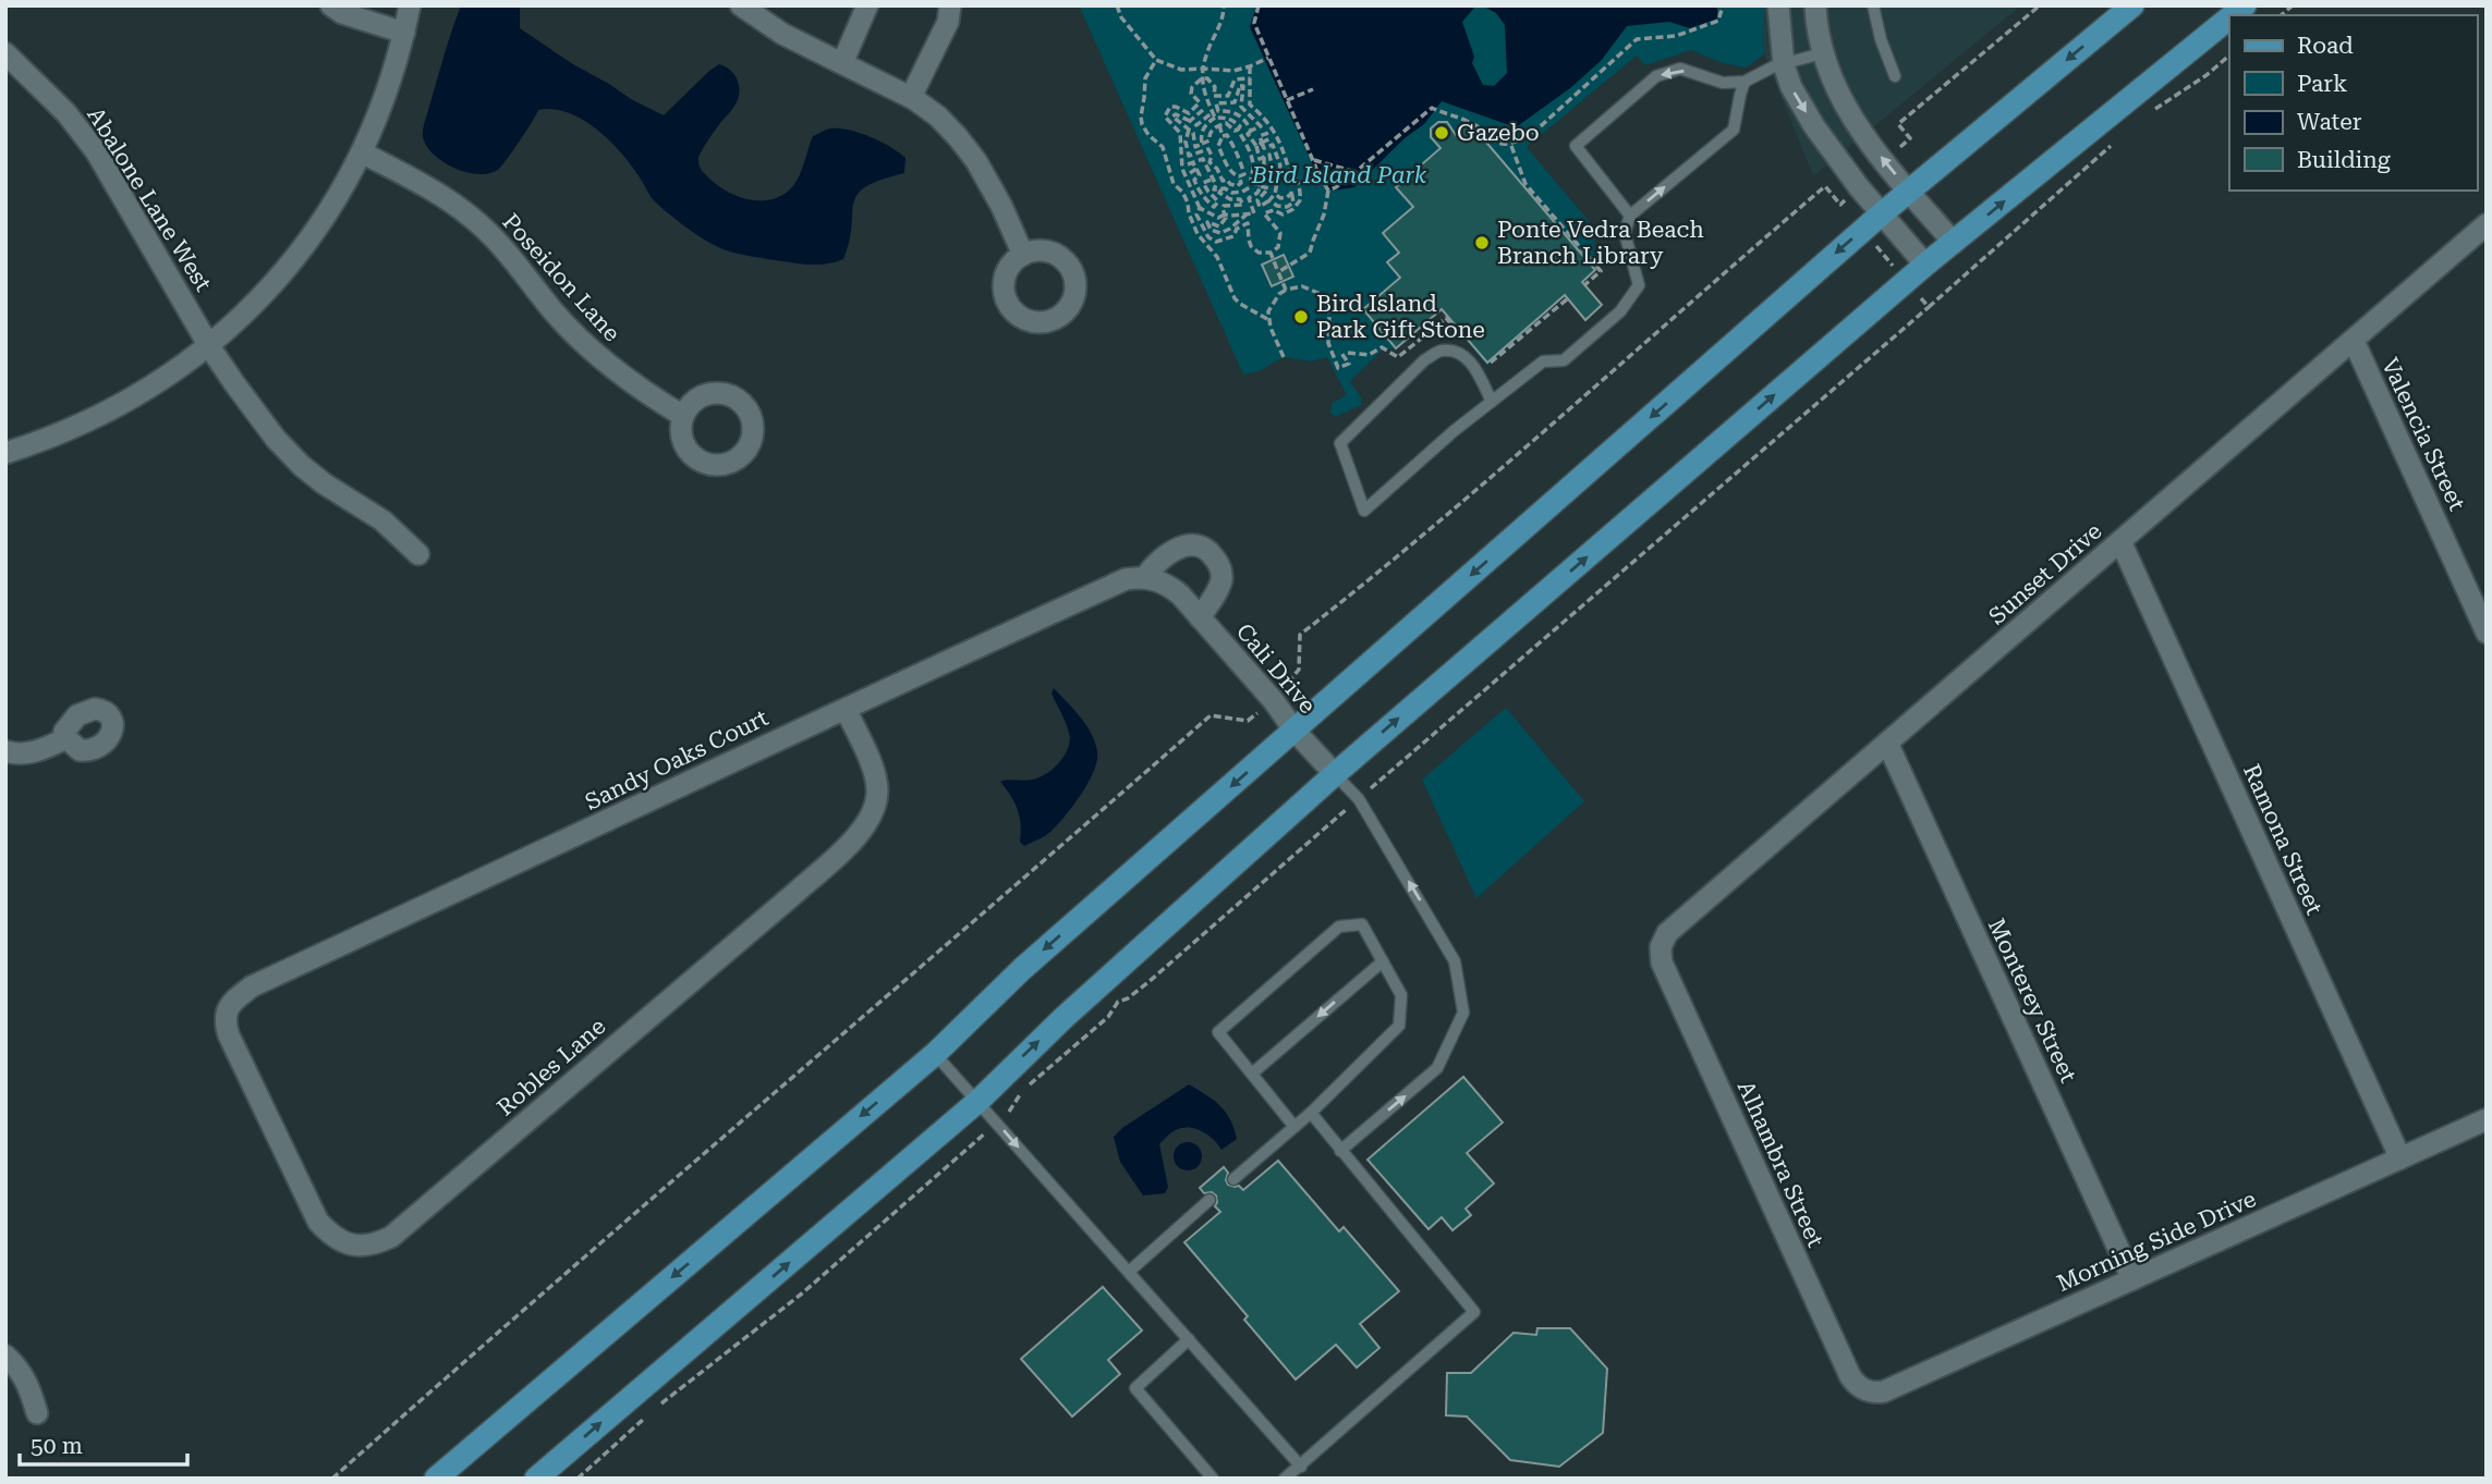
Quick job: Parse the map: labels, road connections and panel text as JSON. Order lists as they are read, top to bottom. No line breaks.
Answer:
{"streets":{"street":["Abalone Lane West","Poseidon Lane","Valencia Street","Sunset Drive","Cali Drive","Sandy Oaks Court","Ramona Street","Monterey Street","Robles Lane","Alhambra Street","Morning Side Drive"]},"crossings":[["Valencia Street","Sunset Drive"],["Sunset Drive","Ramona Street"],["Sunset Drive","Monterey Street"],["Sunset Drive","Alhambra Street"],["Cali Drive","Sandy Oaks Court"],["Sandy Oaks Court","Robles Lane"],["Ramona Street","Morning Side Drive"],["Monterey Street","Morning Side Drive"],["Alhambra Street","Morning Side Drive"]],"parks":["Bird Island Park"],"places":["Gazebo","Ponte Vedra Beach Branch Library","Bird Island Park Gift Stone"],"legend":["Road","Park","Water","Building"],"scale_bar":"50 m"}
